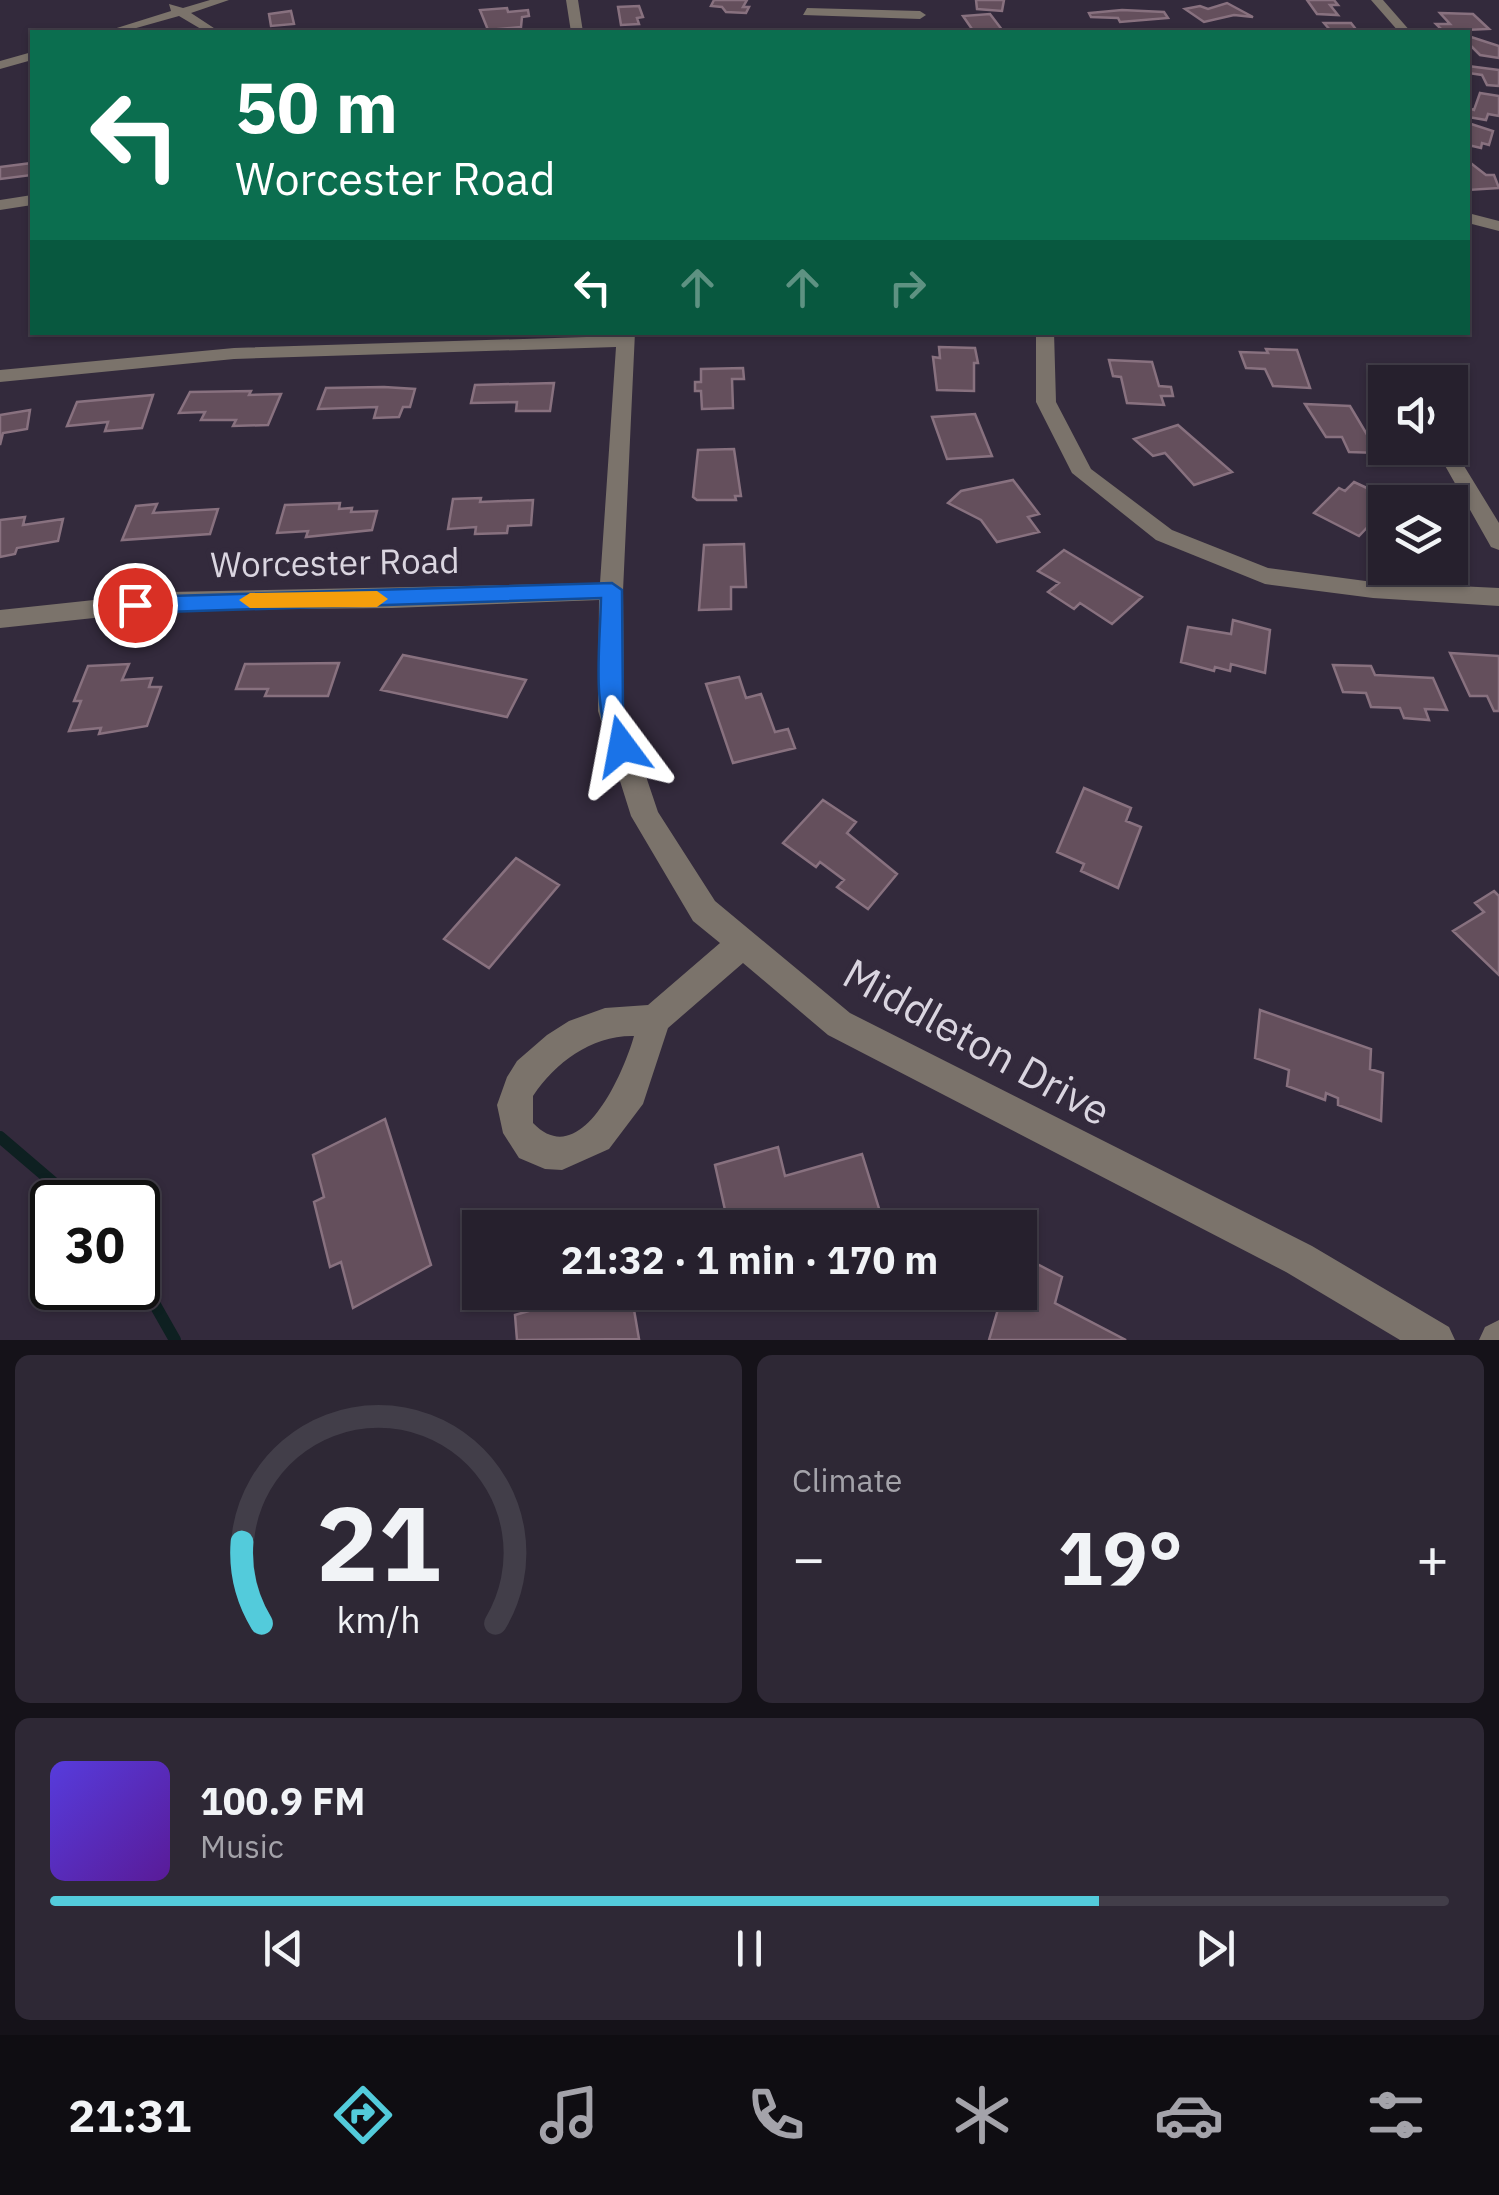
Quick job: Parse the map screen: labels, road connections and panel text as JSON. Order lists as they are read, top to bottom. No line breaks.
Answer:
{"streets":{"street":["Worcester Road","Middleton Drive"]},"crossings":[["Worcester Road","Middleton Drive"]],"page":{"turn":["50 m","Worcester Road"],"limit":"30","trip":"21:32 · 1 min · 170 m","tile":"Climate","heat":["−","19°","+"],"song":["100.9 FM","Music"],"tabs":"21:31","gauge":["21","km/h"]}}
